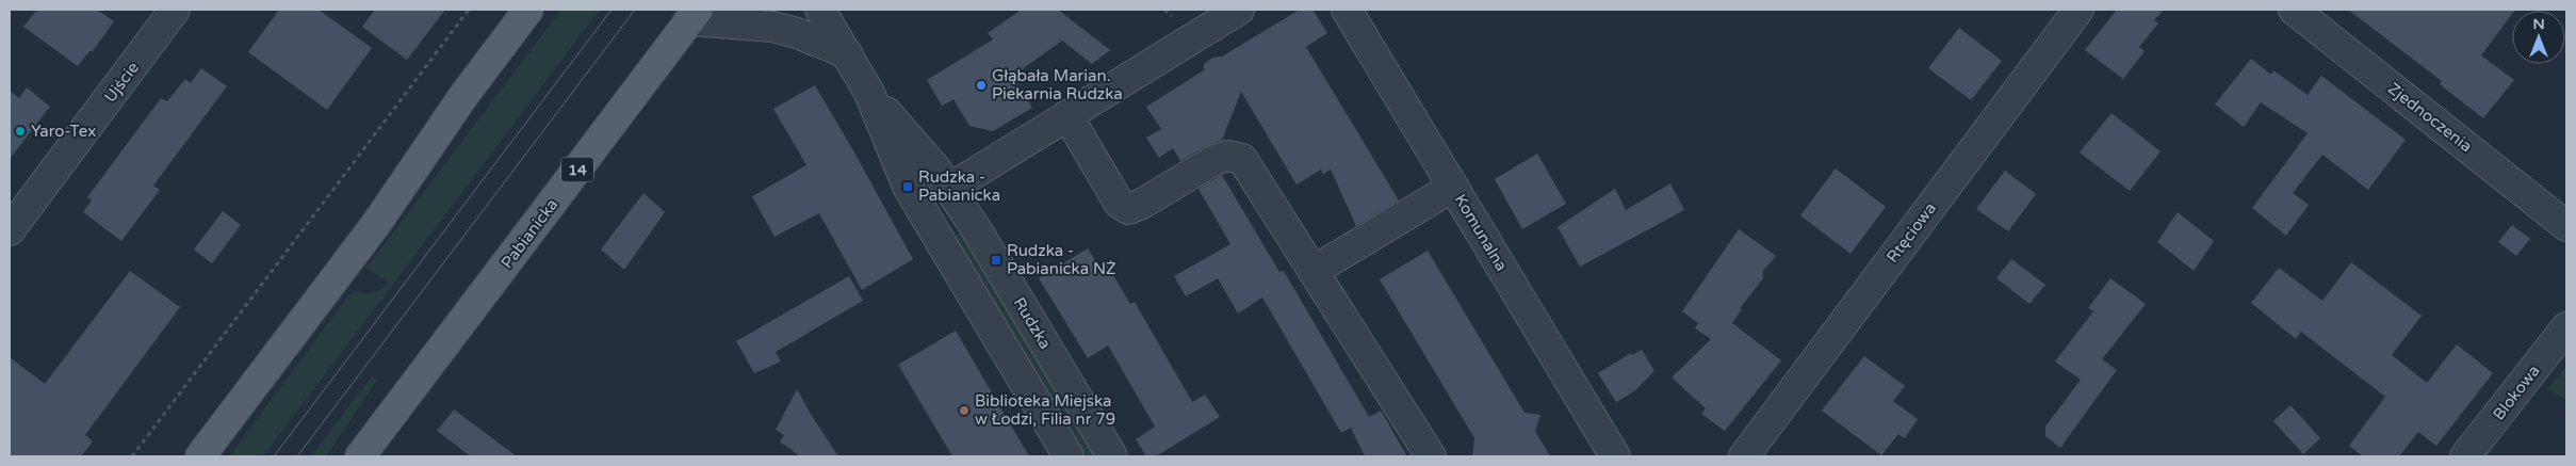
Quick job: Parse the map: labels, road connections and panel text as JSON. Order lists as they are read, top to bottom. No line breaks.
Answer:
{"streets":{"main road":["14","Pabianicka"],"street":["Ujście","Zjednoczenia","Komunalna","Rtęciowa","Rudzka","Blokowa"]},"places":{"other":["Głąbała Marian. Piekarnia Rudzka","Yaro-Tex","Biblioteka Miejska w Łodzi, Filia nr 79"],"transit":["Rudzka - Pabianicka","Rudzka - Pabianicka NŻ"]},"north":"top"}
